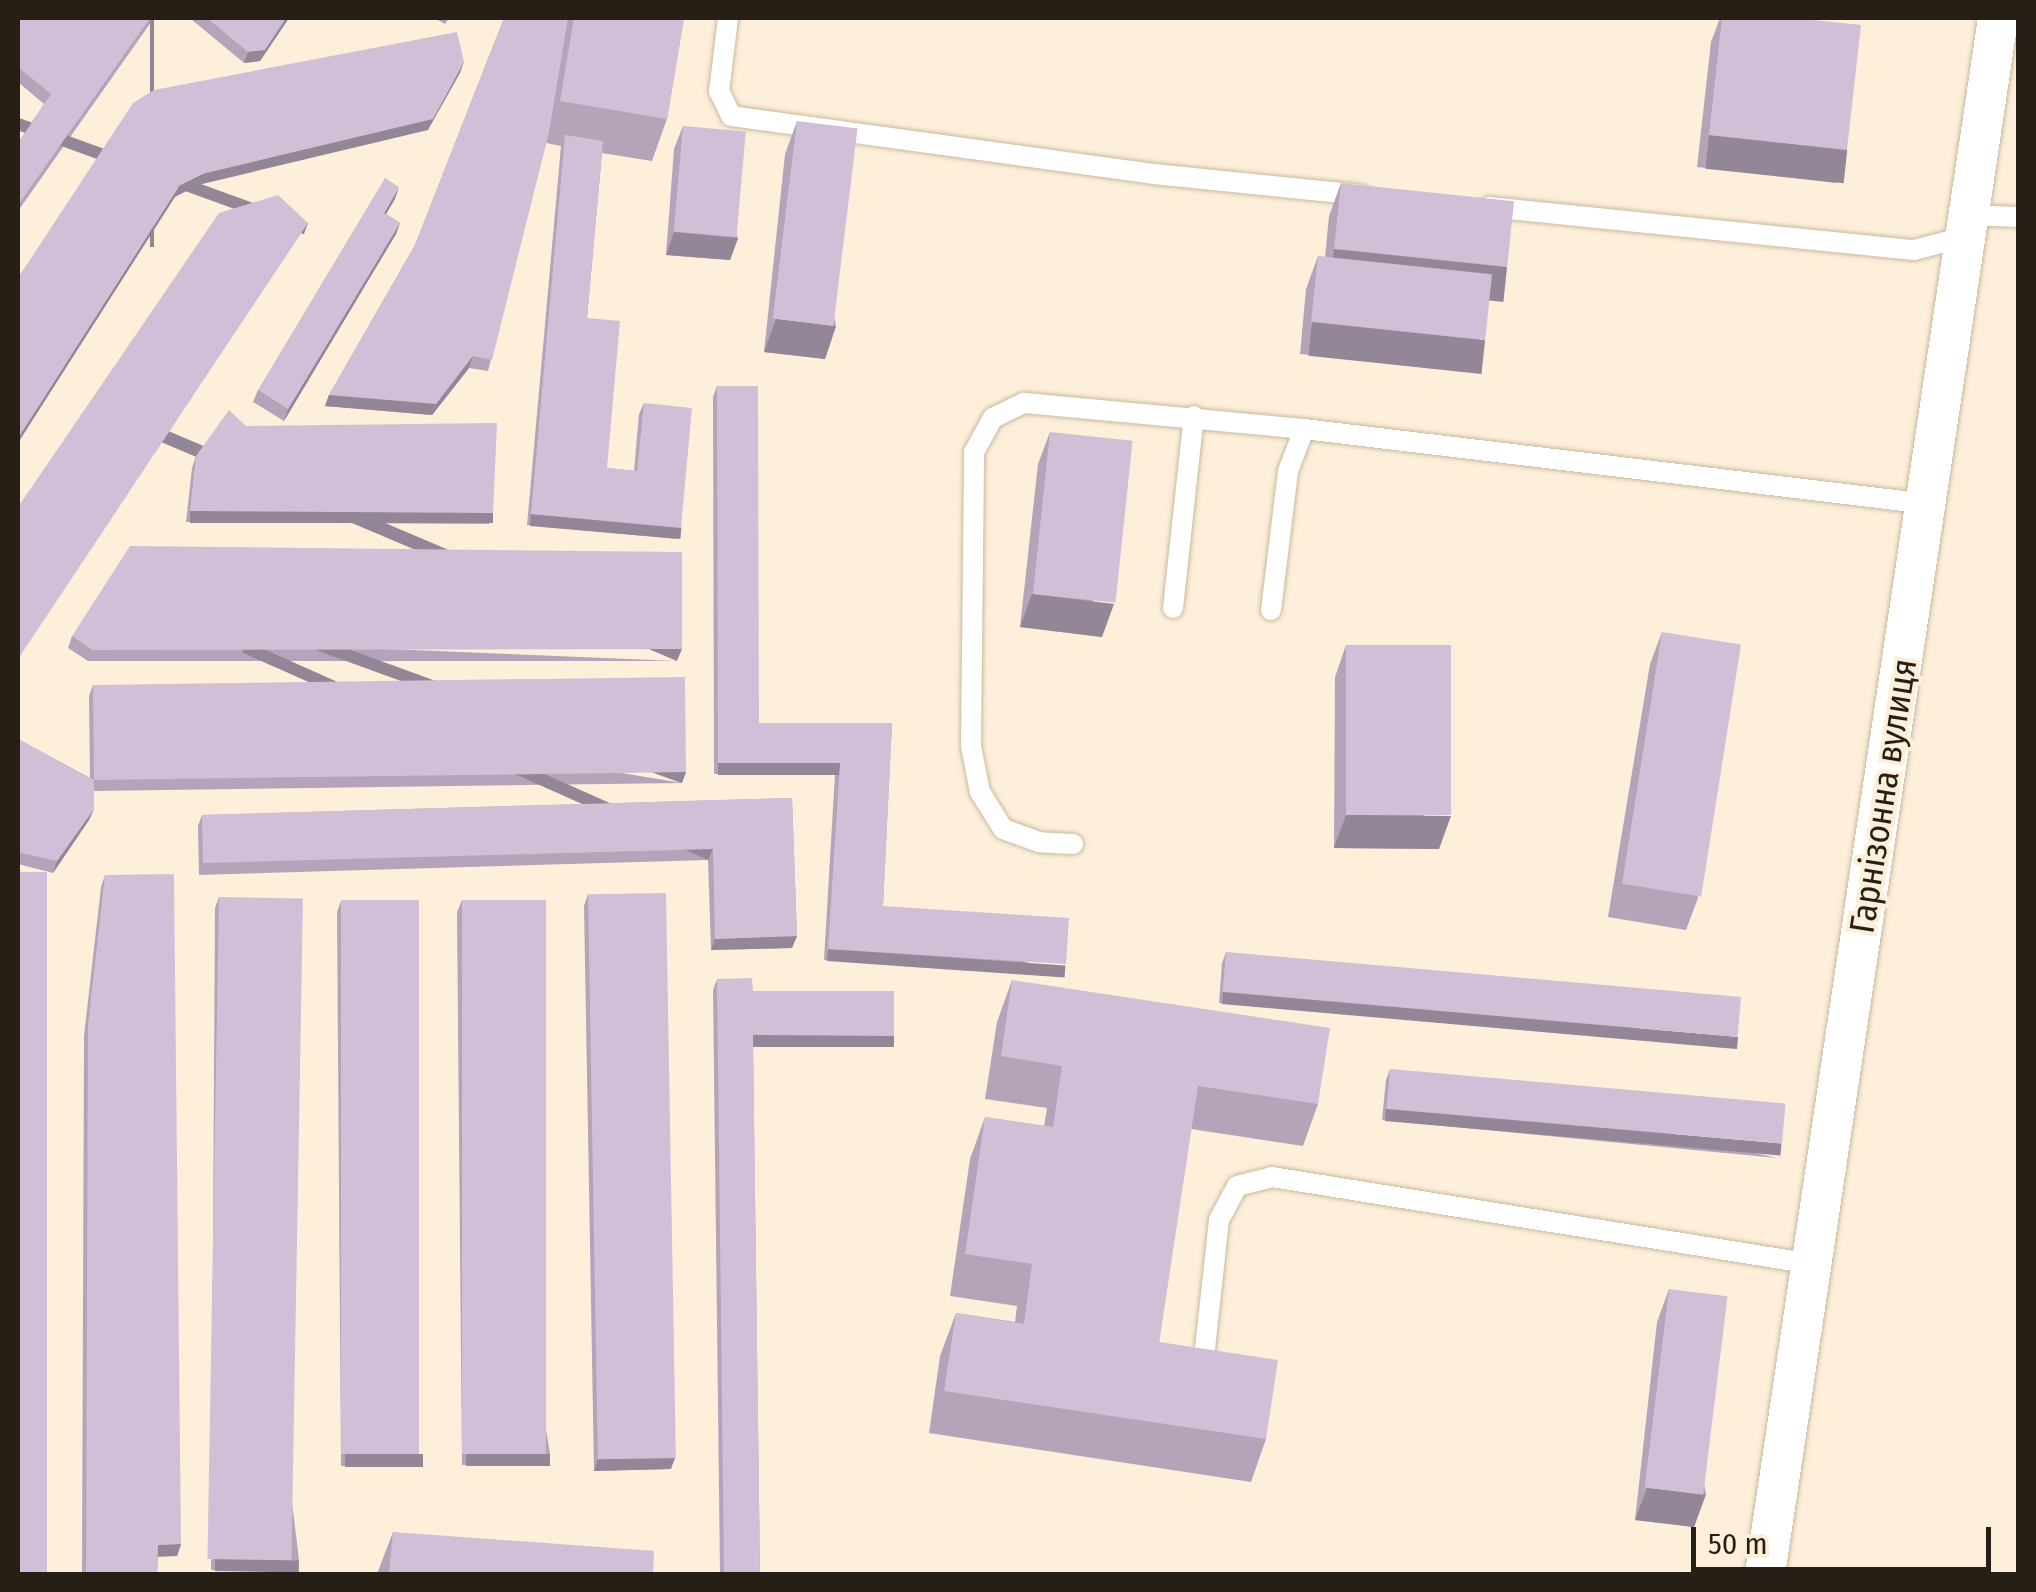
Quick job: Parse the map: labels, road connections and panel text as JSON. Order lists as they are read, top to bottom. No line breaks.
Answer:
{"streets":{"street":["Гарнізонна вулиця"]},"scale_bar":"50 m"}
